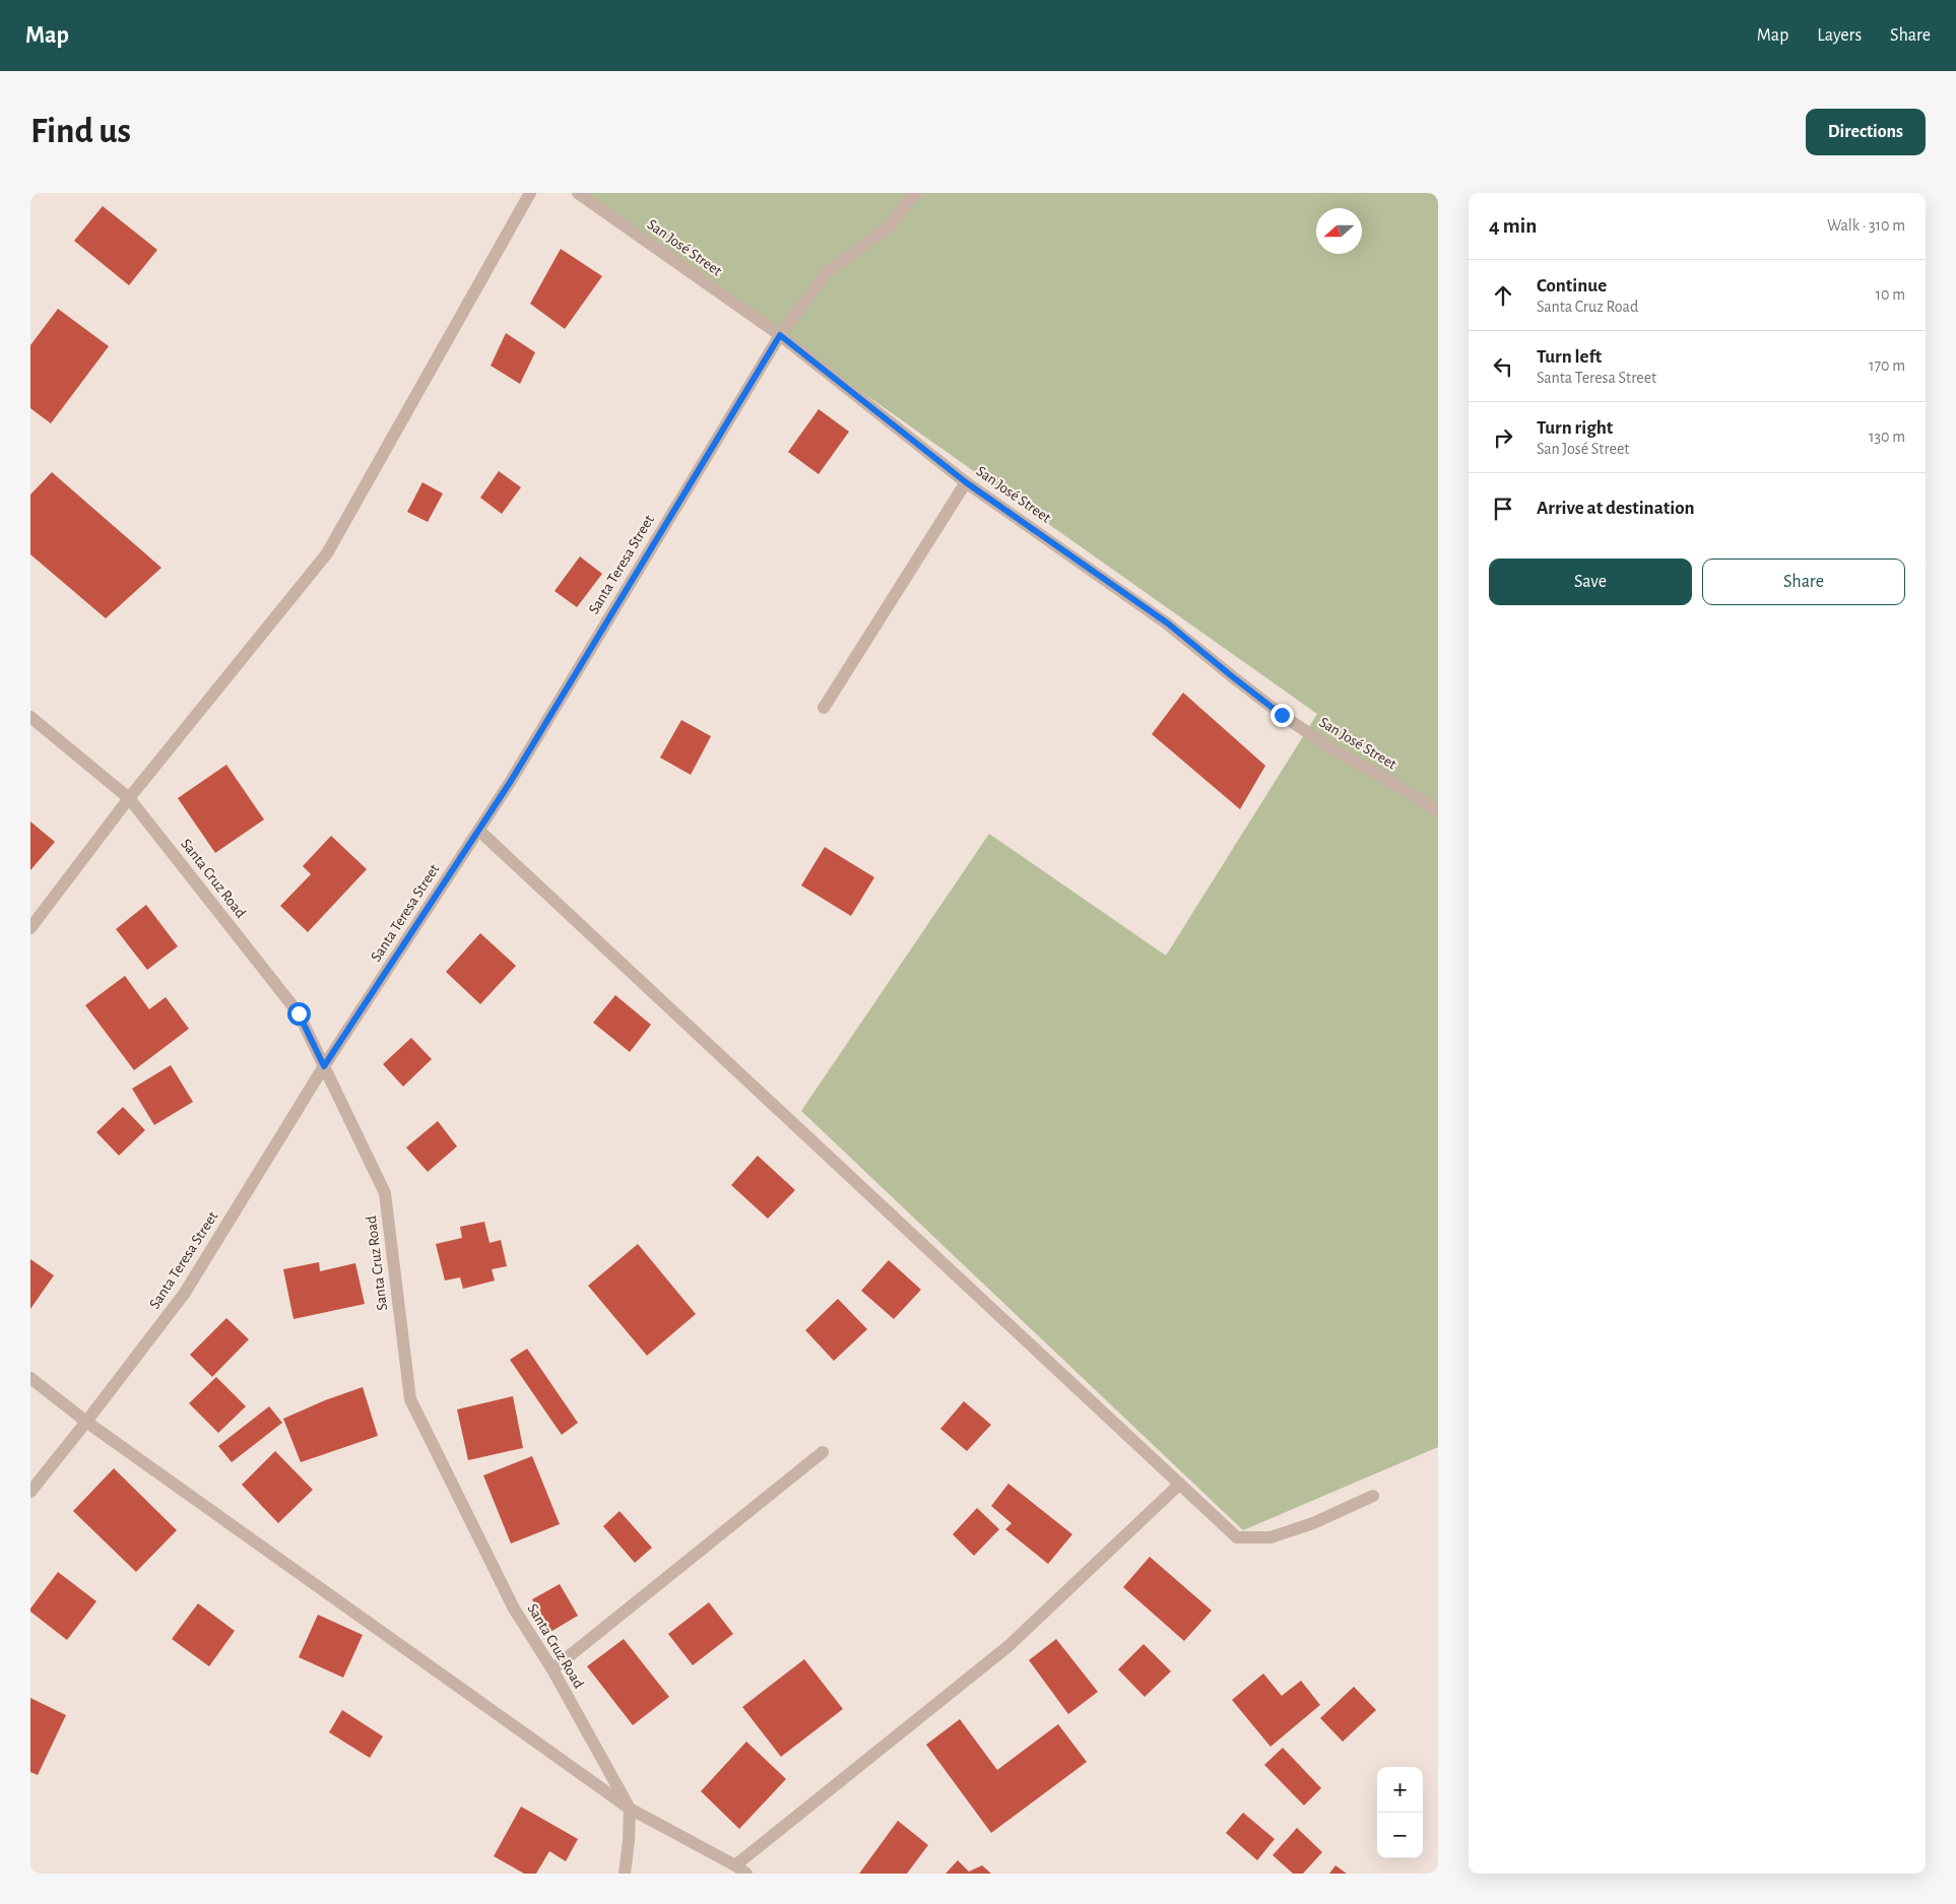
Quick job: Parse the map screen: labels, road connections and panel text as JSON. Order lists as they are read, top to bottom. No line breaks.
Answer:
{"streets":{"street":["San José Street","Santa Teresa Street","Santa Cruz Road"]},"crossings":[["San José Street","Santa Teresa Street"],["Santa Teresa Street","Santa Cruz Road"]],"north":"left","page":{"header":"Map","nav":["Map","Layers","Share"],"buttons":["Directions",["Save","Share"]],"title":"Find us","heading":["4 min","Walk · 310 m"],"list":[["Continue","Santa Cruz Road","10 m"],["Turn left","Santa Teresa Street","170 m"],["Turn right","San José Street","130 m"],"Arrive at destination"],"map_buttons":["+","−"]}}
